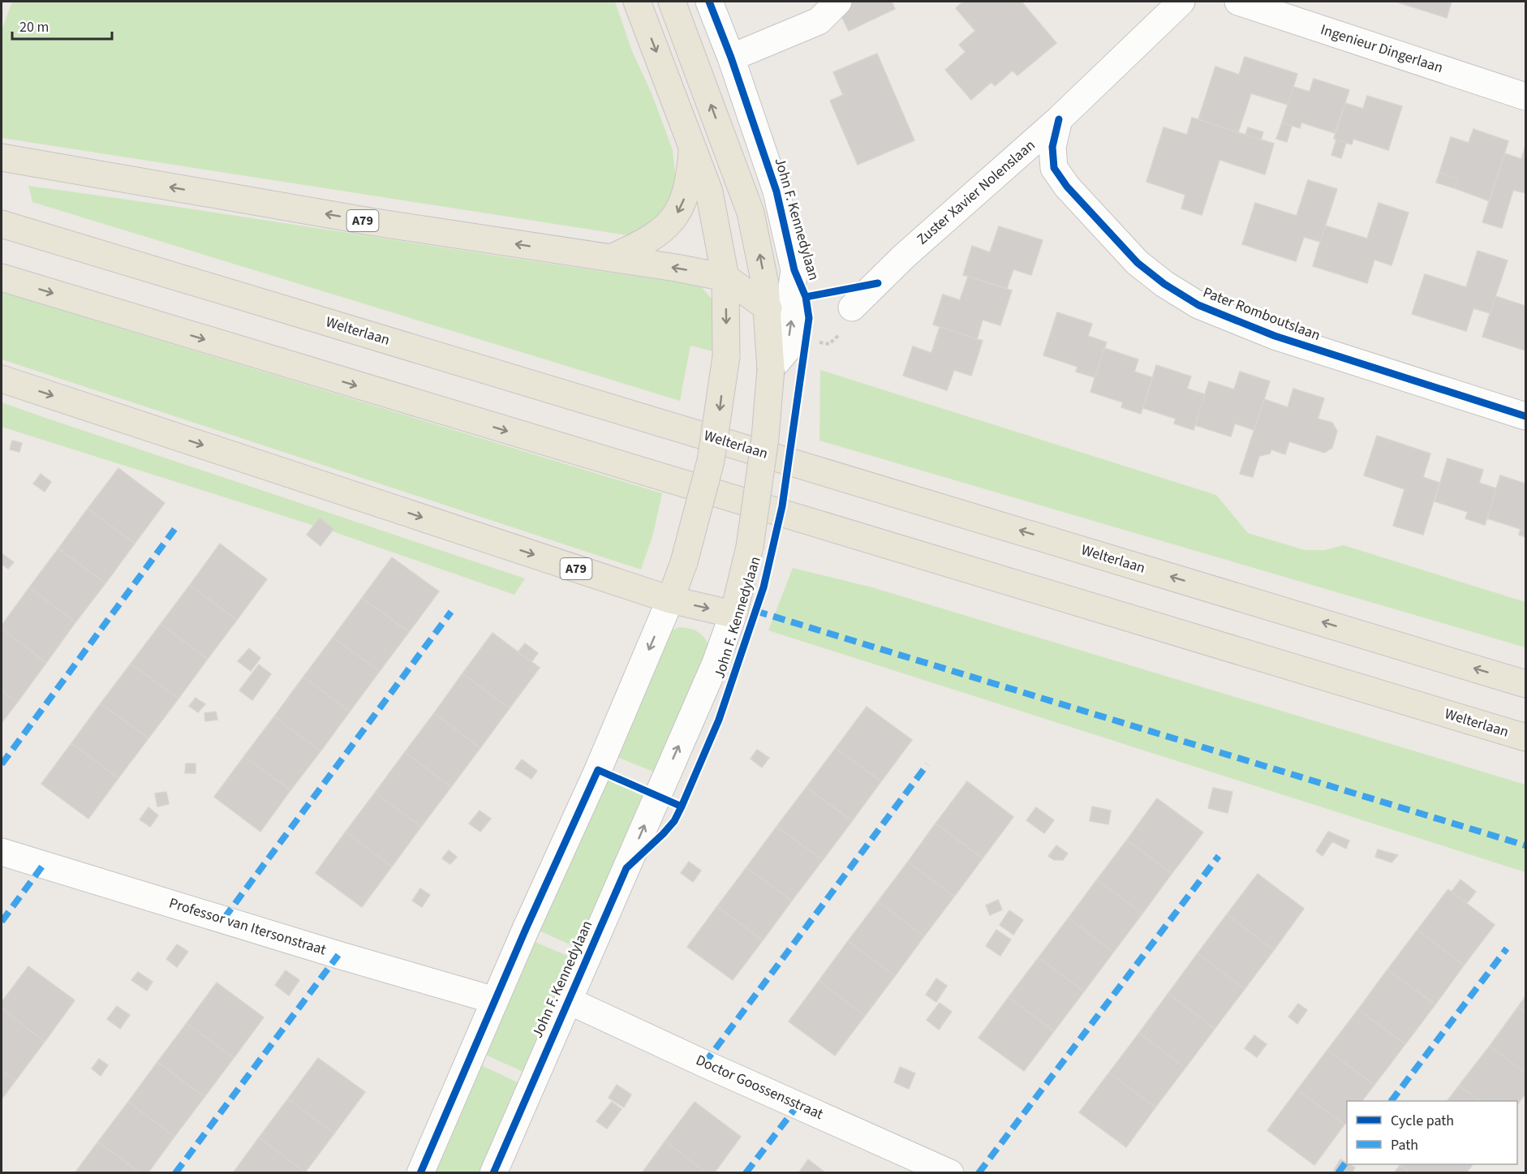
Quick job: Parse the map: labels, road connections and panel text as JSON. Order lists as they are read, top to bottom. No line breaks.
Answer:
{"streets":{"main road":["John F. Kennedylaan","A79","Welterlaan"],"street":["Ingenieur Dingerlaan","Zuster Xavier Nolenslaan","Pater Romboutslaan","Professor van Itersonstraat","Doctor Goossensstraat"]},"crossings":[["Zuster Xavier Nolenslaan","Pater Romboutslaan"],["John F. Kennedylaan","A79"],["John F. Kennedylaan","Doctor Goossensstraat"]],"legend":["Cycle path","Path"],"scale_bar":"20 m"}
